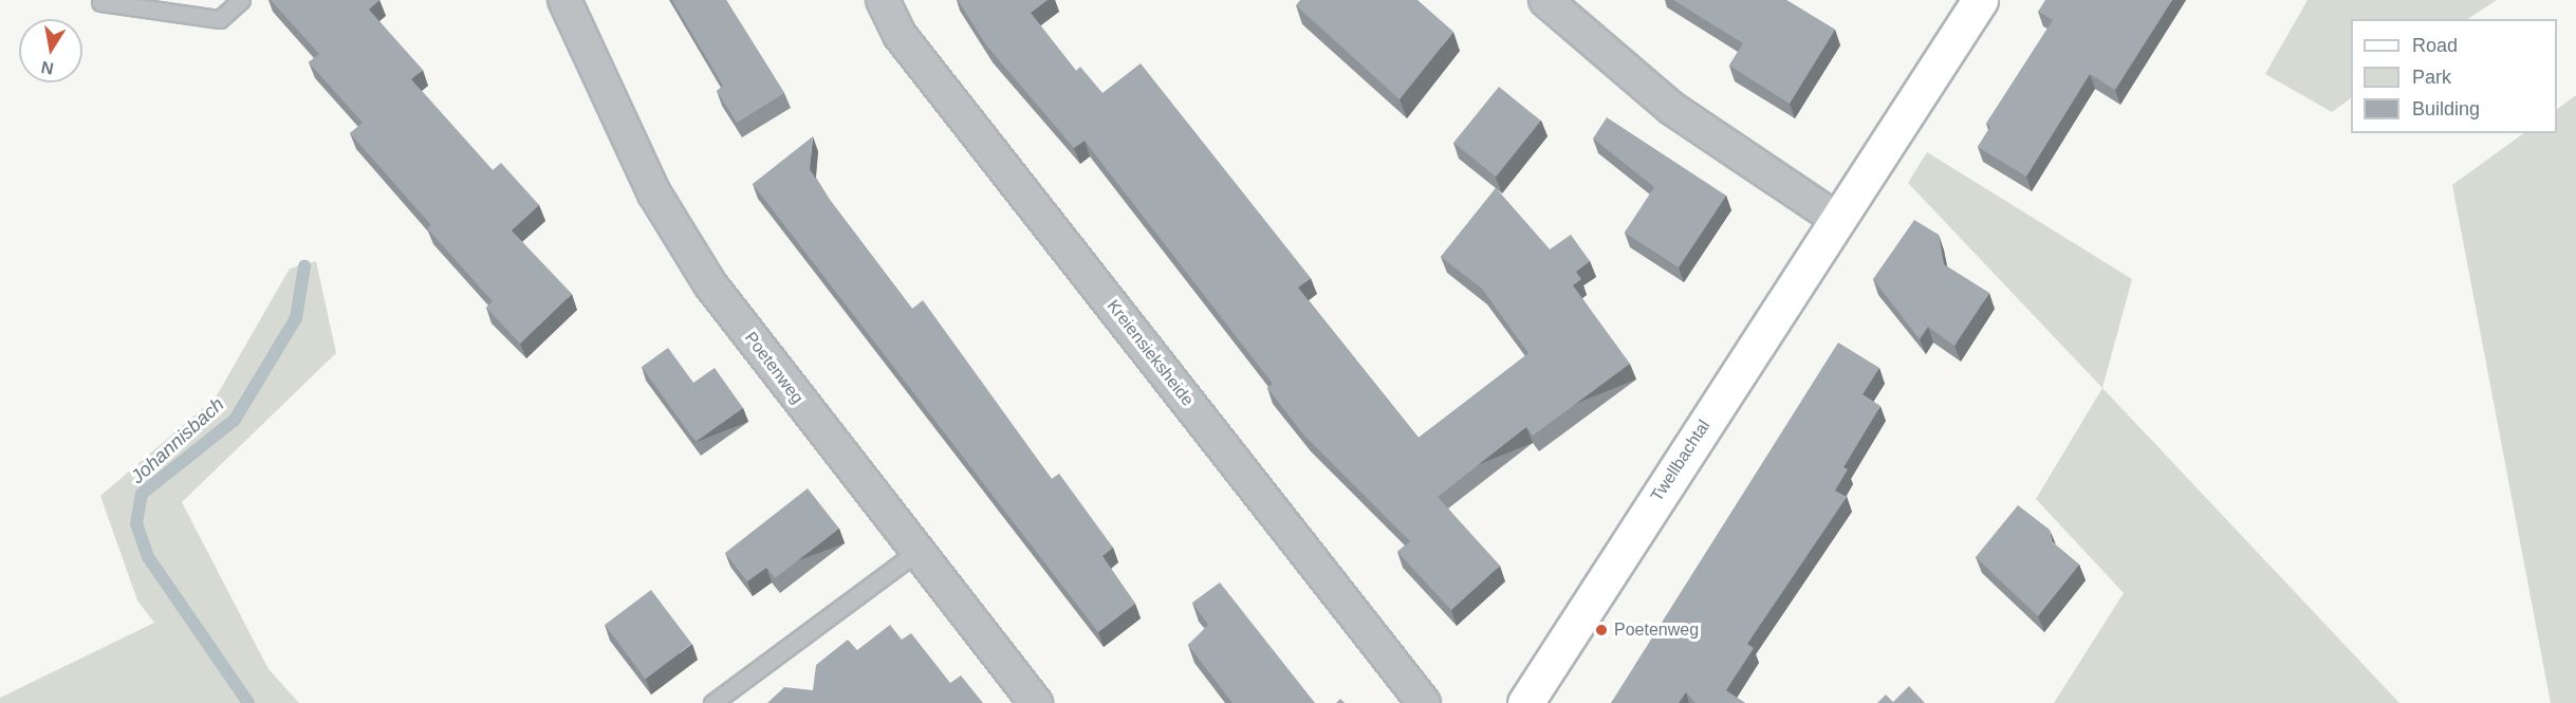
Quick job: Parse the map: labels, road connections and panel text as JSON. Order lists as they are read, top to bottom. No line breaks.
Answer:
{"streets":{"street":["Kreiensieksheide","Poetenweg","Twellbachtal"]},"water":["Johannisbach"],"places":["Poetenweg"],"legend":["Road","Park","Building"],"north":"bottom"}
